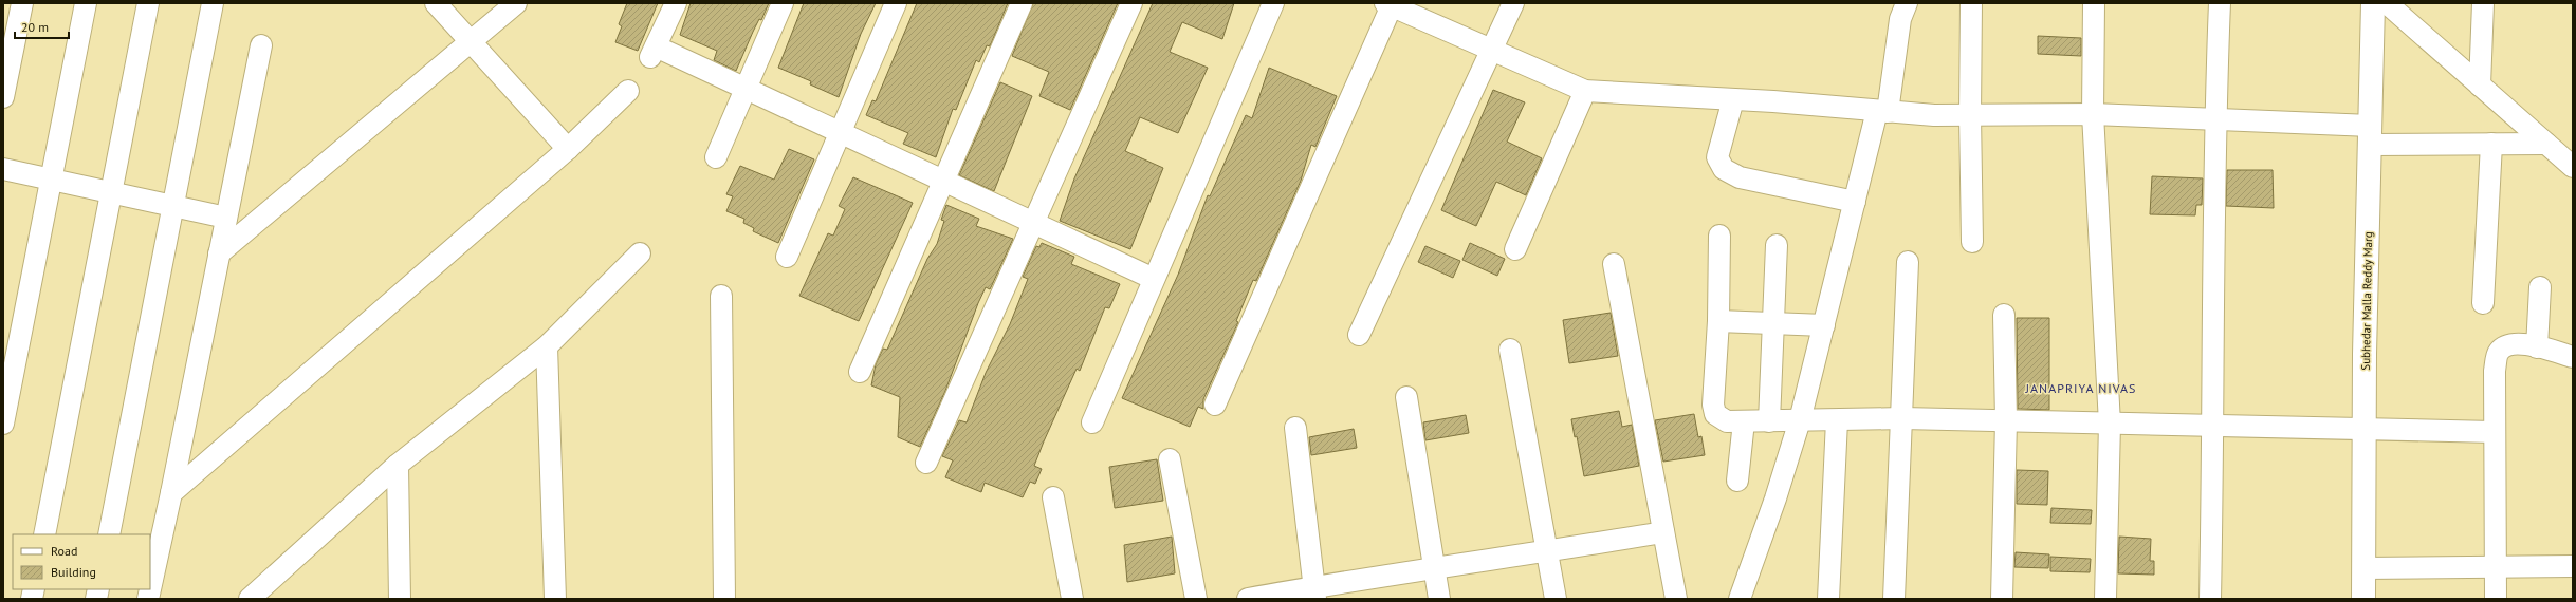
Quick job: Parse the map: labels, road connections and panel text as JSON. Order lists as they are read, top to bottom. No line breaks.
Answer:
{"streets":{"main road":["Subhedar Malla Reddy Marg"]},"districts":["JANAPRIYA NIVAS"],"legend":["Road","Building"],"scale_bar":"20 m"}
